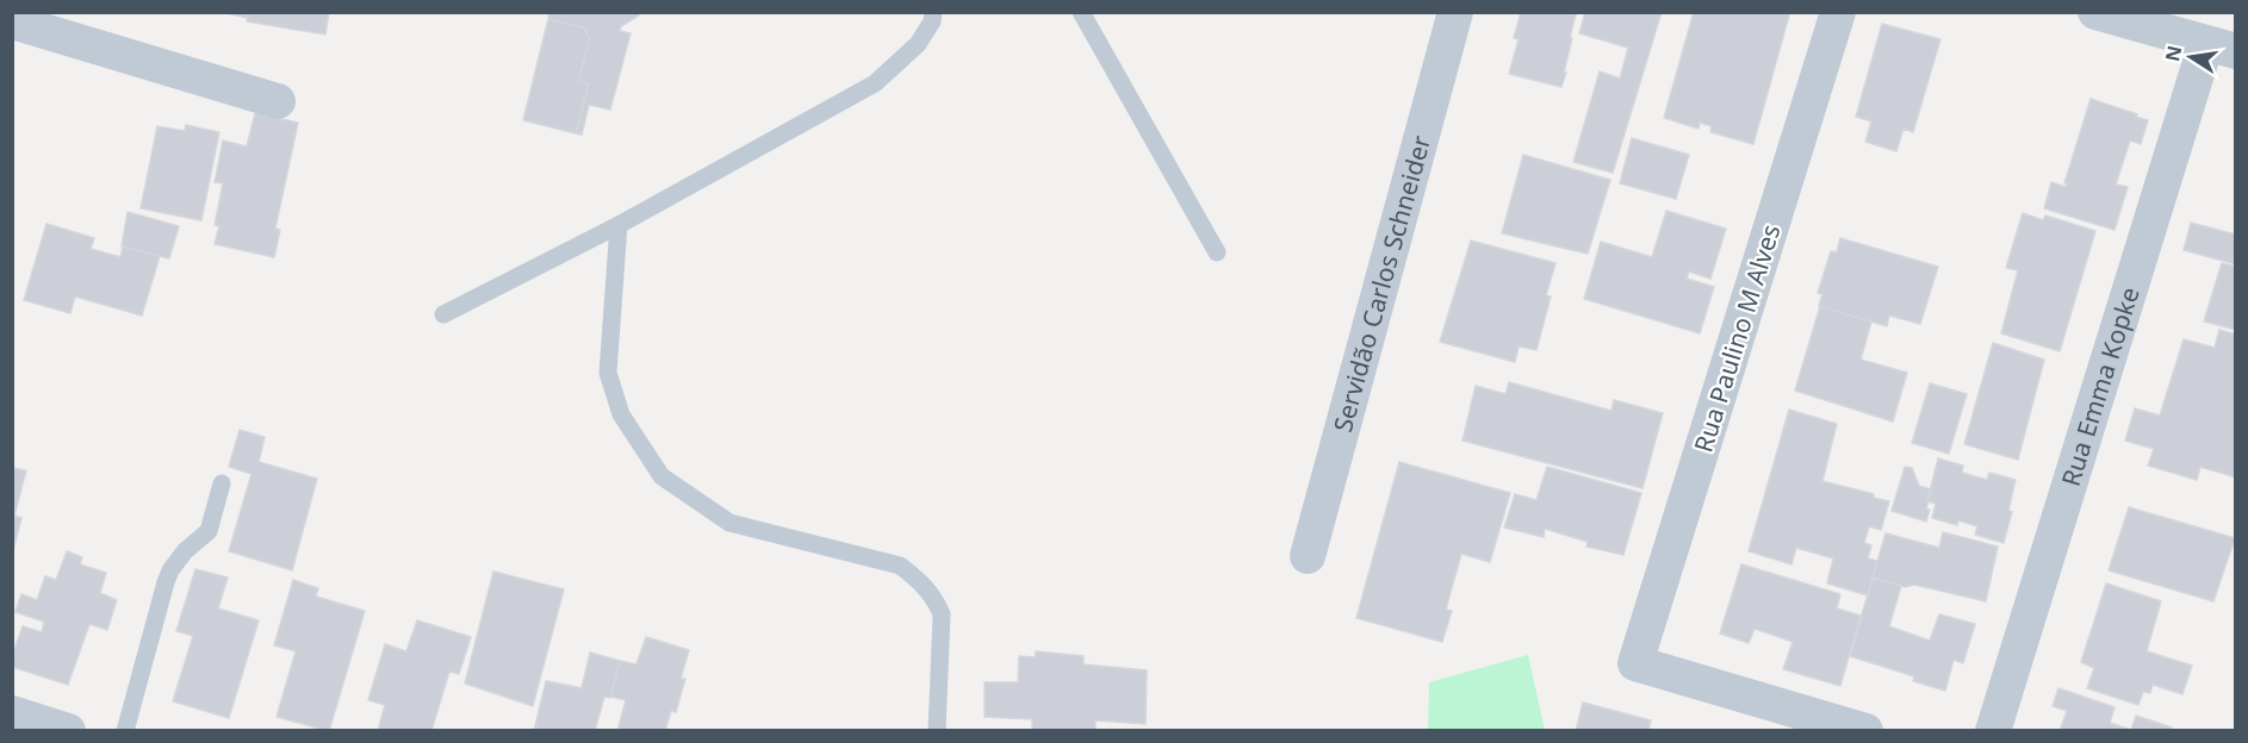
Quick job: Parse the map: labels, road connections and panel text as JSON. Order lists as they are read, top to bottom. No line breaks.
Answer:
{"streets":{"street":["Servidão Carlos Schneider","Rua Paulino M Alves","Rua Emma Kopke"]},"north":"left"}
